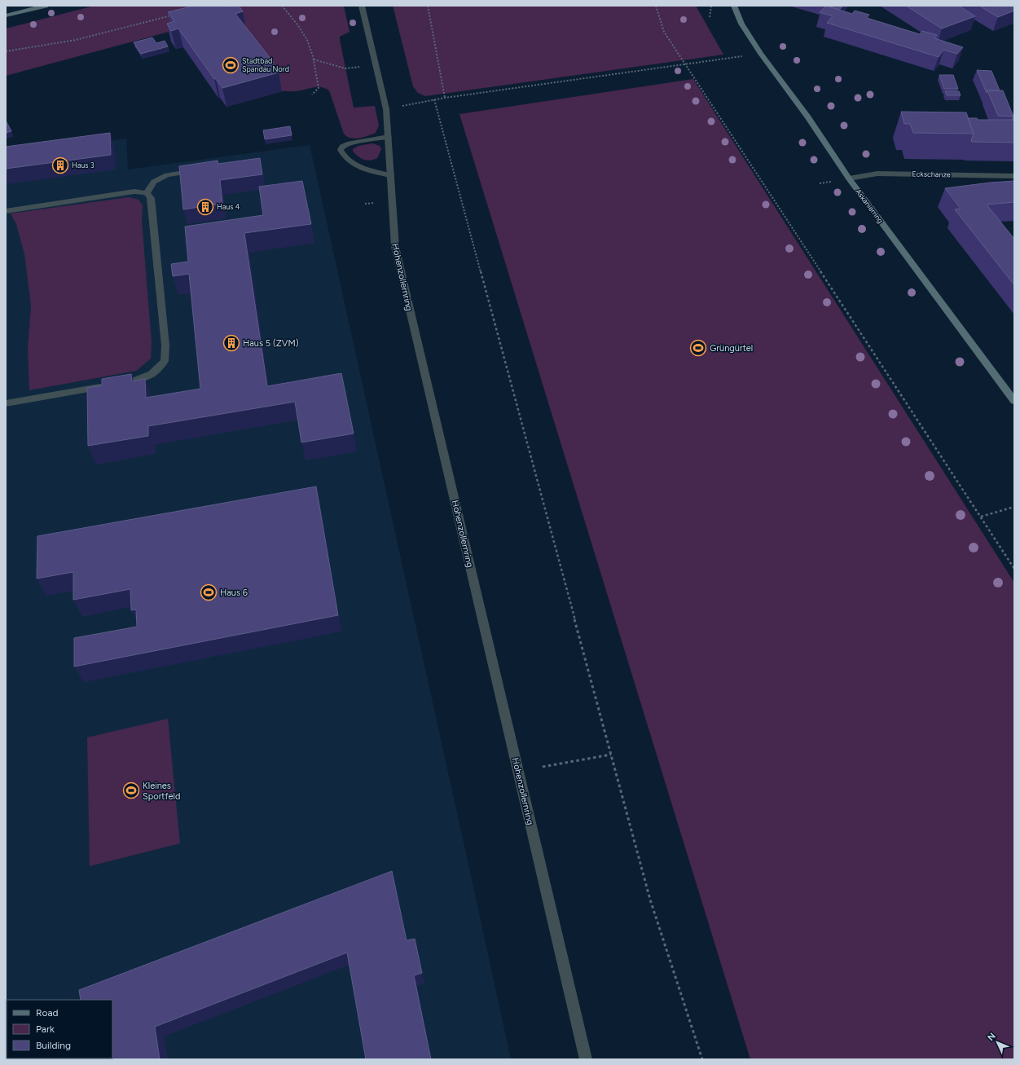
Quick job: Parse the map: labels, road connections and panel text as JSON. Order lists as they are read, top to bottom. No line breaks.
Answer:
{"streets":{"main road":["Askanierring"],"street":["Eckschanze","Hohenzollernring"]},"crossings":[["Eckschanze","Askanierring"]],"places":{"sports":["Stadtbad Spandau Nord","Grüngürtel","Haus 6","Kleines Sportfeld"],"building":["Haus 3","Haus 4","Haus 5 (ZVM)"]},"legend":["Road","Park","Building"],"north":"top left"}
